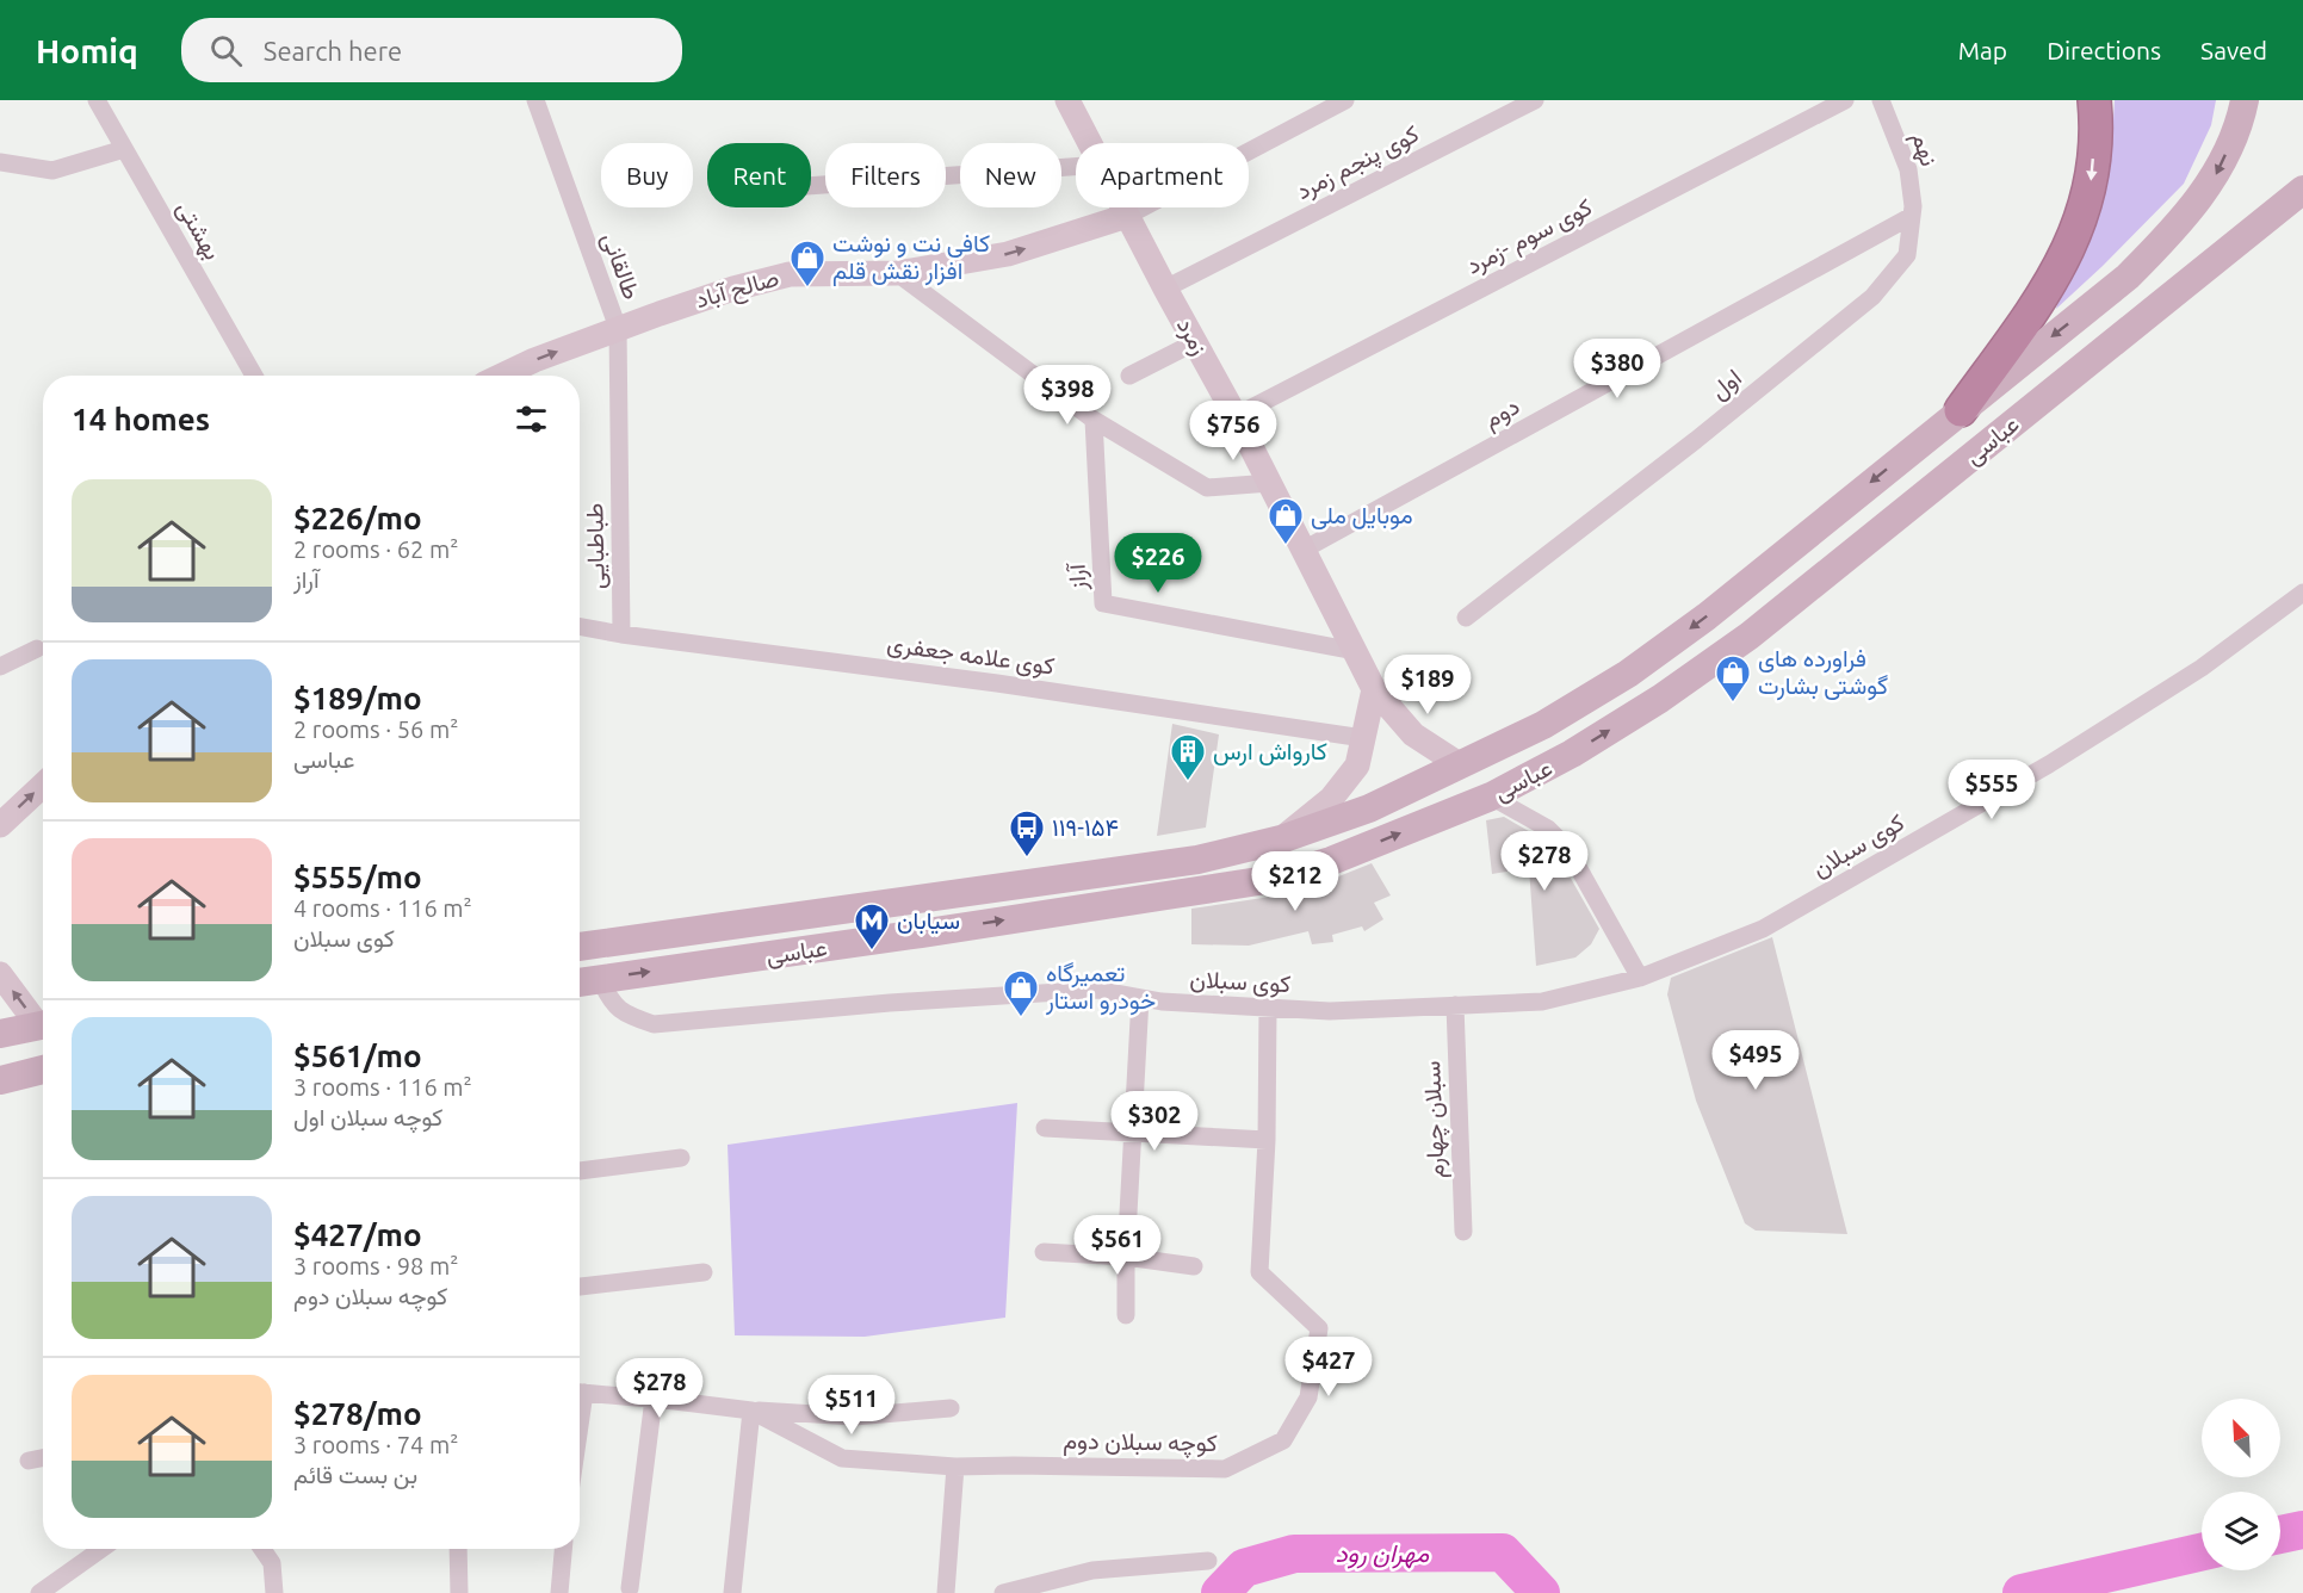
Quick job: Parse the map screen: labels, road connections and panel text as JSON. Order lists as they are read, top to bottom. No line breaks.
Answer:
{"streets":{"main road":["عباسى"],"street":["نهم","کوی پنجم زمرد","بهشتی","کوی سوم -زمرد","طالقانی","صالح آباد","زمرد","اول","دوم","طباطبایی","آراز","کوی علامه جعفری","کوی سبلان","سبلان چهارم","کوچه سبلان دوم"]},"crossings":[["نهم","اول"],["نهم","دوم"],["کوی پنجم زمرد","زمرد"],["کوی سوم -زمرد","زمرد"],["طالقانی","صالح آباد"],["طالقانی","طباطبایی"],["صالح آباد","زمرد"],["صالح آباد","طباطبایی"],["زمرد","دوم"],["زمرد","عباسى"],["زمرد","آراز"],["اول","دوم"],["عباسى","کوی سبلان"],["طباطبایی","کوی علامه جعفری"],["کوی سبلان","سبلان چهارم"],["کوی سبلان","کوچه سبلان دوم"]],"water":["مهران رود"],"places":{"shop":["کافی نت و نوشت افزار نقش قلم","موبایل ملی","فراورده های گوشتی بشارت","تعمیرگاه خودرو استار"],"building":["کارواش ارس"],"bus stop":["۱۱۹-۱۵۴"],"metro station":["سیابان"]},"north":"top left","page":{"header":"Homiq","search":"Search here","nav":["Map","Directions","Saved"],"chip":["Buy","Rent","Filters","New","Apartment"],"price":["$380","$398","$756","$226","$189","$555","$278","$212","$495","$302","$561","$427","$278","$511"],"heading":"14 homes","list":[{"name":"$226/mo","note":"2 rooms · 62 m² · آراز"},{"name":"$189/mo","note":"2 rooms · 56 m² · عباسى"},{"name":"$555/mo","note":"4 rooms · 116 m² · کوی سبلان"},{"name":"$561/mo","note":"3 rooms · 116 m² · کوچه سبلان اول"},{"name":"$427/mo","note":"3 rooms · 98 m² · کوچه سبلان دوم"},{"name":"$278/mo","note":"3 rooms · 74 m² · بن بست قائم"}]}}
